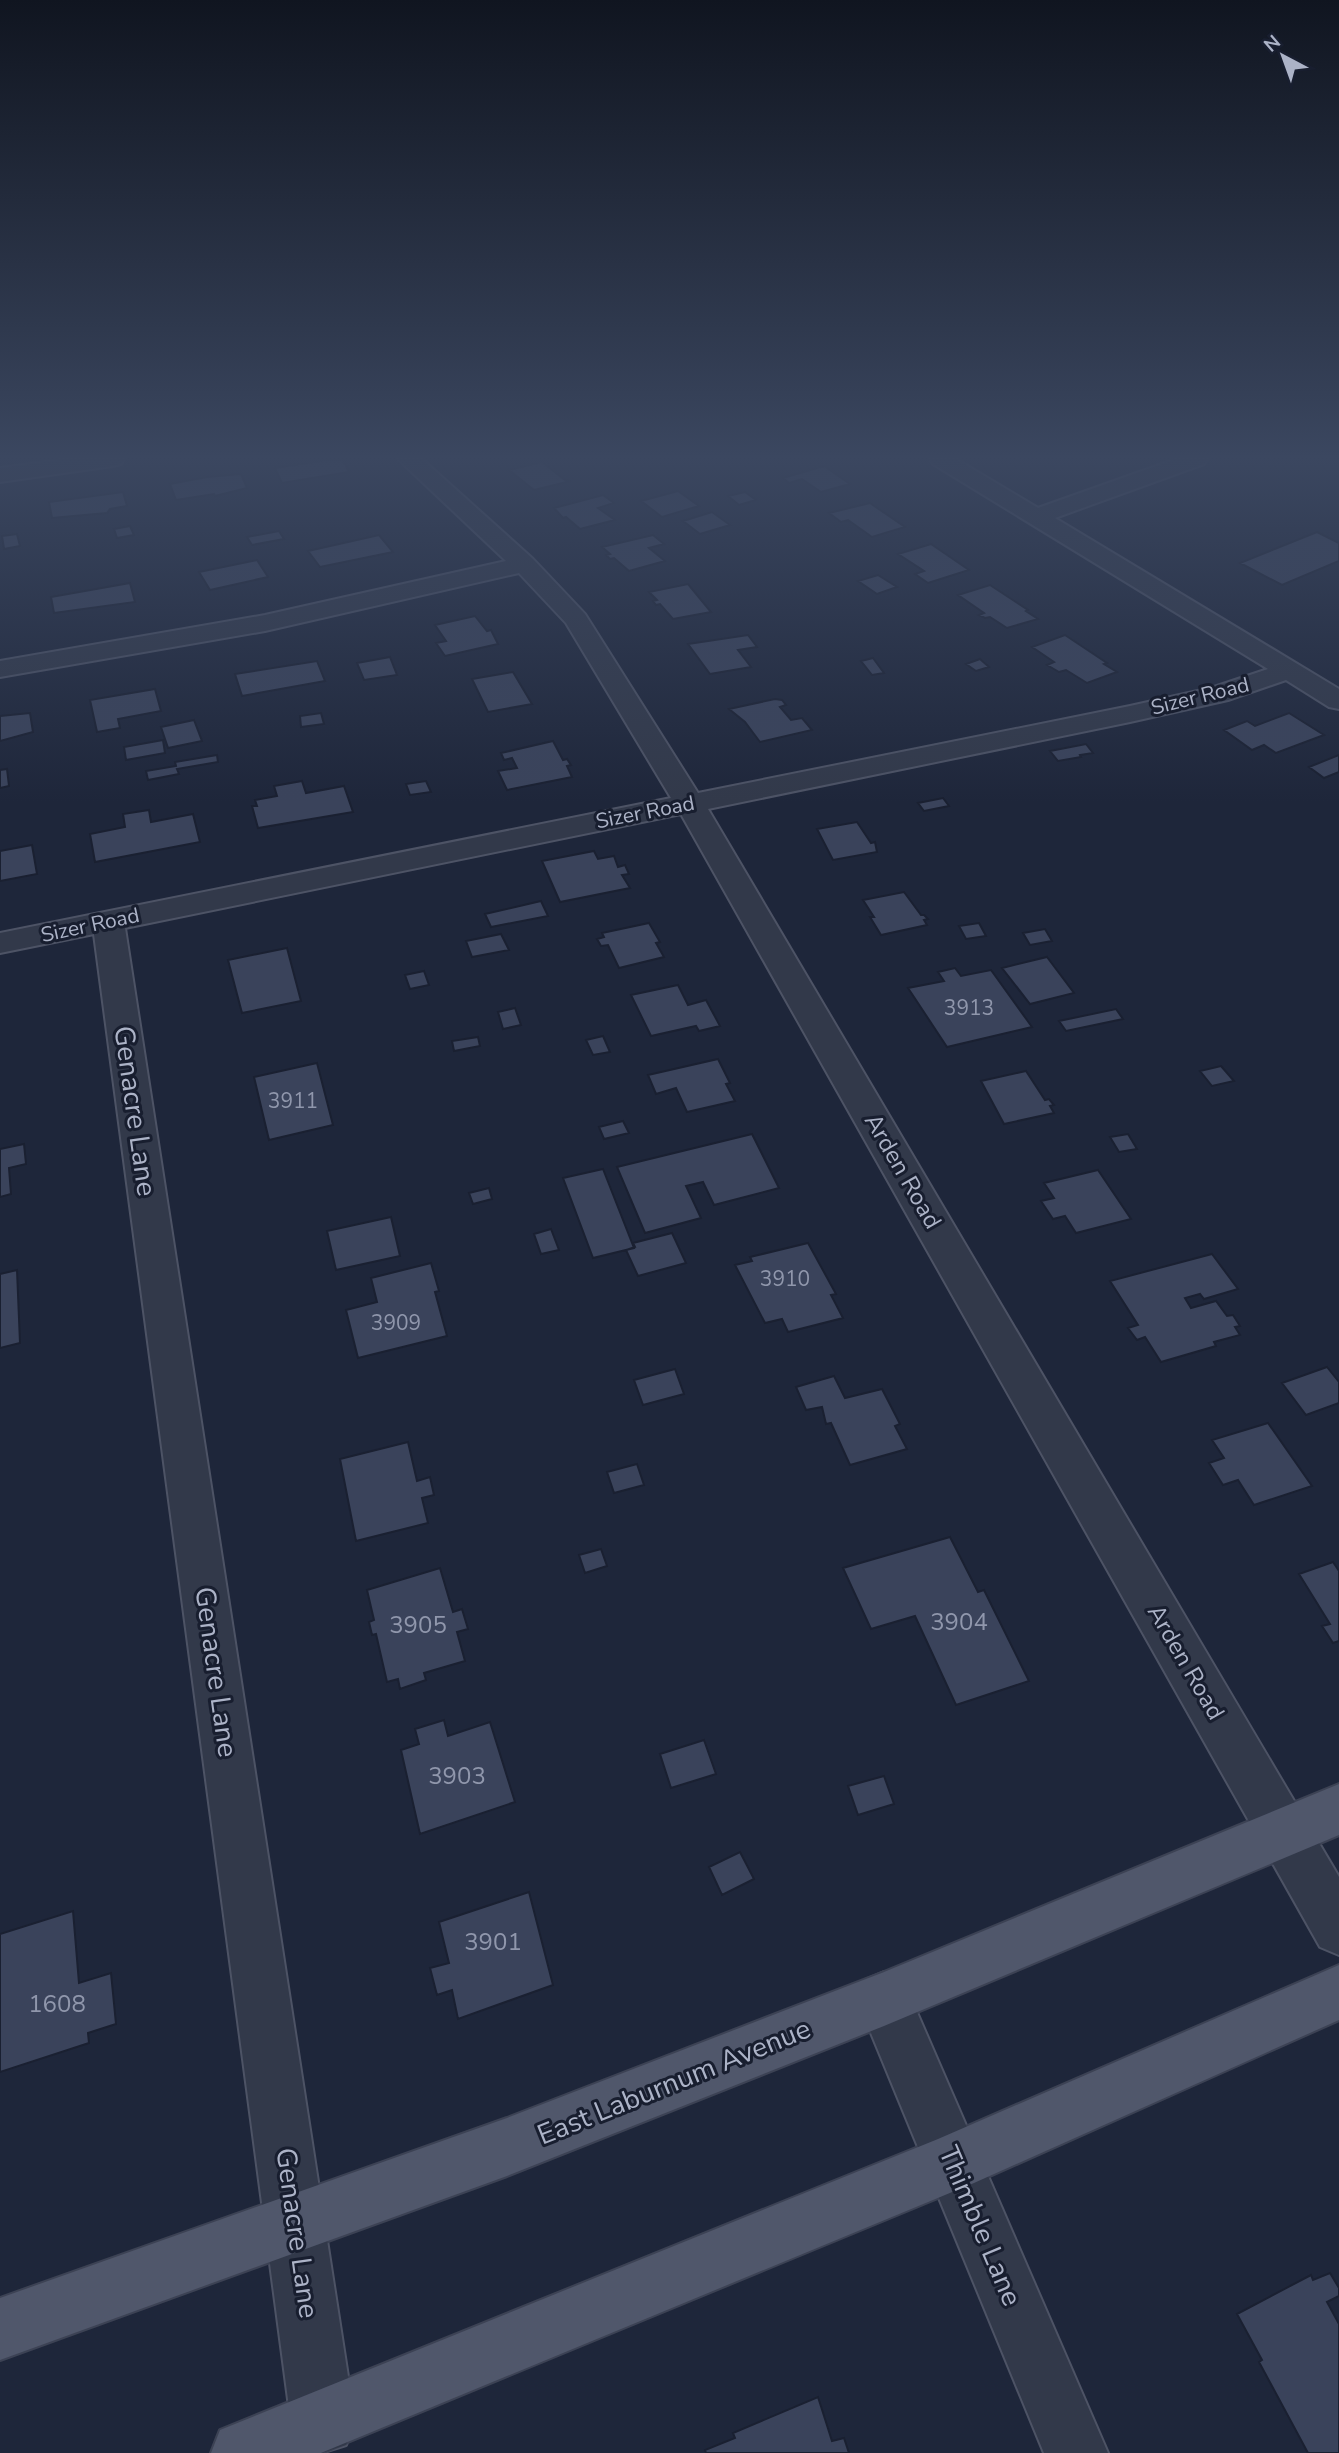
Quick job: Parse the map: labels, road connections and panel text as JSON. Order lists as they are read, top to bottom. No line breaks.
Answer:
{"streets":{"main road":["East Laburnum Avenue"],"street":["Sizer Road","Genacre Lane","Arden Road","Thimble Lane"]},"crossings":[["Sizer Road","Genacre Lane"],["Sizer Road","Arden Road"],["Genacre Lane","East Laburnum Avenue"],["Arden Road","East Laburnum Avenue"],["East Laburnum Avenue","Thimble Lane"]],"house_numbers":["3913","3911","3910","3909","3904","3905","3903","3901","1608"],"north":"top left"}
